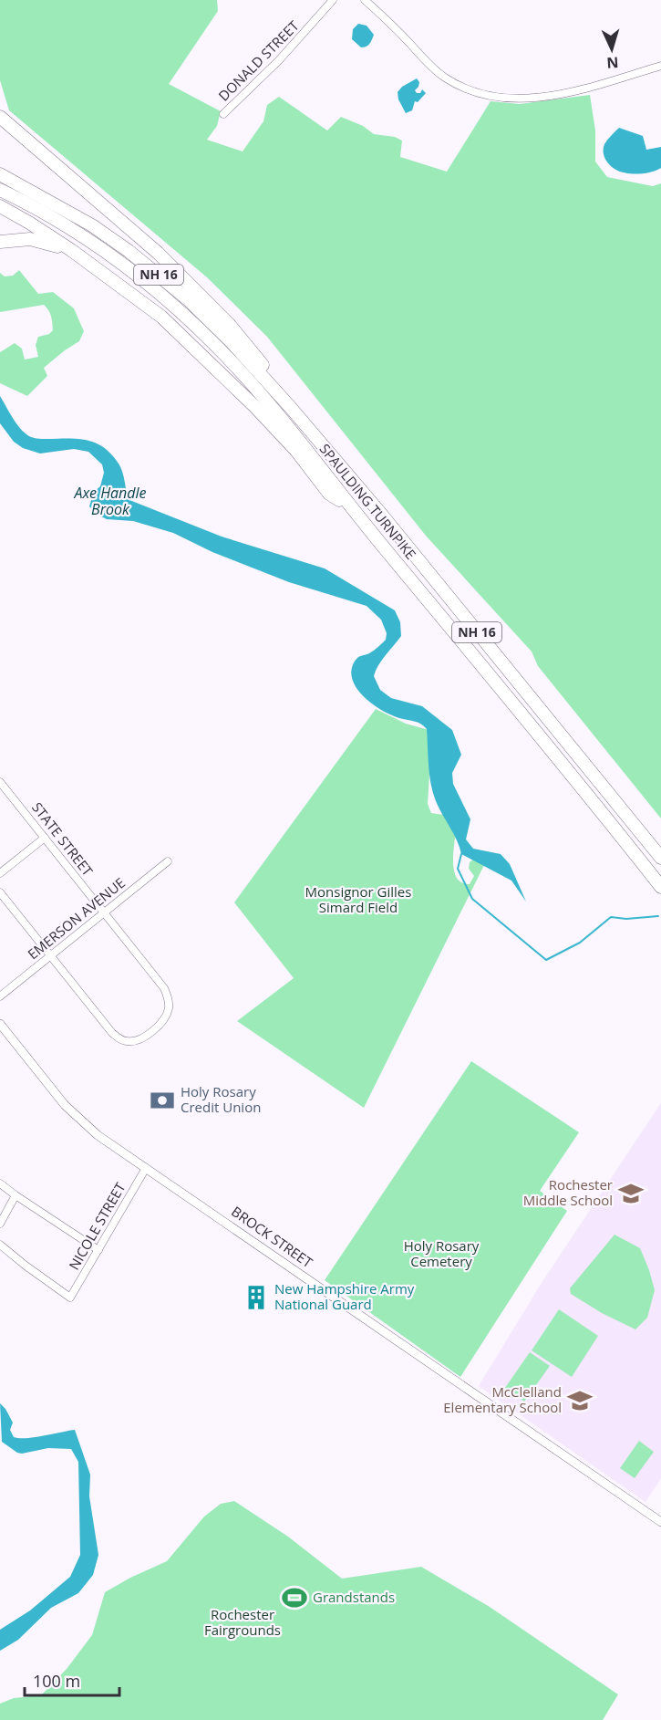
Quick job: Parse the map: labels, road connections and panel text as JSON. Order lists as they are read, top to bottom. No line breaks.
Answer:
{"streets":{"highway":["NH 16","SPAULDING TURNPIKE"],"street":["DONALD STREET","STATE STREET","EMERSON AVENUE","NICOLE STREET","BROCK STREET"]},"crossings":[["STATE STREET","EMERSON AVENUE"],["NICOLE STREET","BROCK STREET"]],"water":["Axe Handle Brook"],"parks":["Monsignor Gilles Simard Field","Holy Rosary Cemetery","Rochester Fairgrounds"],"places":{"bank":["Holy Rosary Credit Union"],"school or university":["Rochester Middle School","McClelland Elementary School"],"building":["New Hampshire Army National Guard"],"sports":["Grandstands"]},"scale_bar":"100 m","north":"bottom"}
